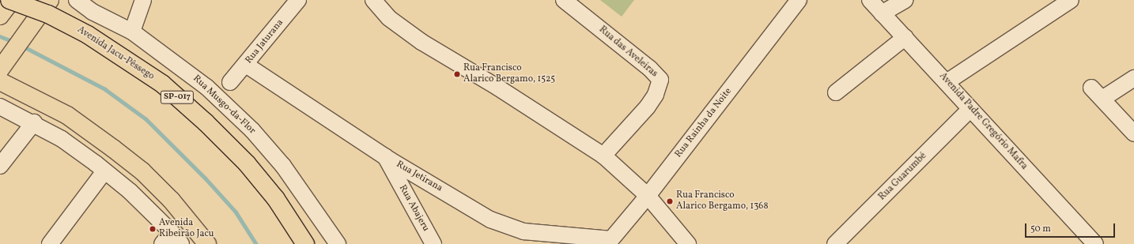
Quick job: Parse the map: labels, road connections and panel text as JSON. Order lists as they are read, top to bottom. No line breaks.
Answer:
{"streets":{"main road":["Avenida Jacu-Pêssego","SP-017"],"street":["Rua Jaturana","Rua das Aveleiras","Rua Musgo-da-Flor","Avenida Padre Gregório Mafra","Rua Rainha da Noite","Rua Jetirana","Rua Guarumbé","Rua Abajeru"]},"crossings":[["Rua Jaturana","Rua Jetirana"],["Avenida Padre Gregório Mafra","Rua Guarumbé"],["Rua Rainha da Noite","Rua Jetirana"],["Rua Jetirana","Rua Abajeru"]],"places":["Rua Francisco Alarico Bergamo, 1525","Rua Francisco Alarico Bergamo, 1368","Avenida Ribeirão Jacu"],"scale_bar":"50 m"}
